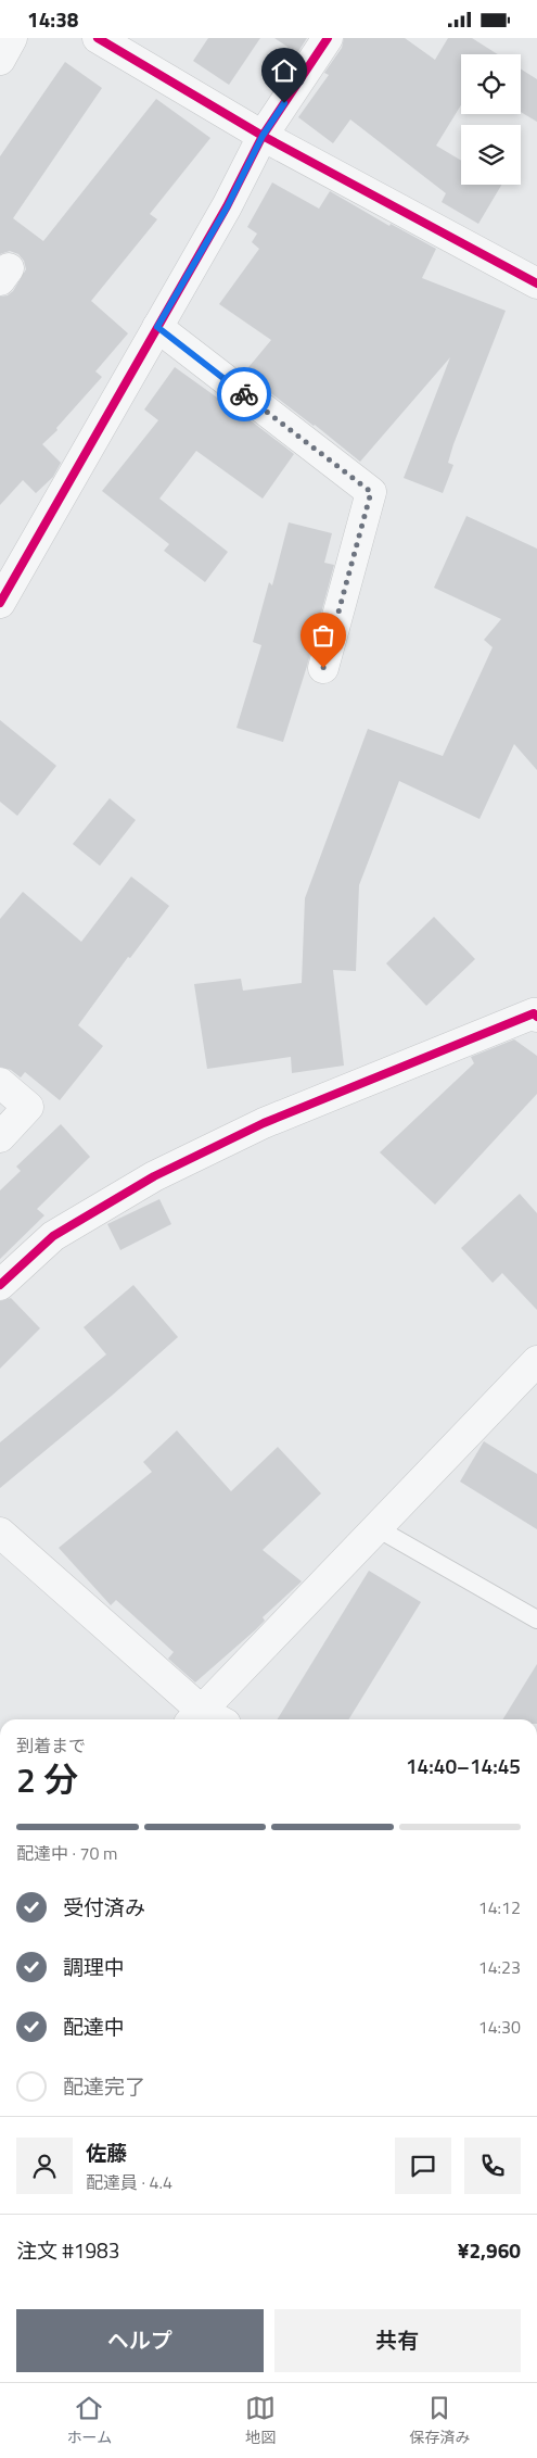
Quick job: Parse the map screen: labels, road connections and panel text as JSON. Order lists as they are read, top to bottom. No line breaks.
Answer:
{"page":{"status":"14:38","heading":["2 分","到着まで","14:40–14:45"],"panel":["佐藤","配達員 · 4.4","注文 #1983","¥2,960"],"bar":"配達中 · 70 m","list":[["受付済み","14:12"],["調理中","14:23"],["配達中","14:30"],"配達完了"],"buttons":["ヘルプ","共有"],"tabs":["ホーム","地図","保存済み"]}}
